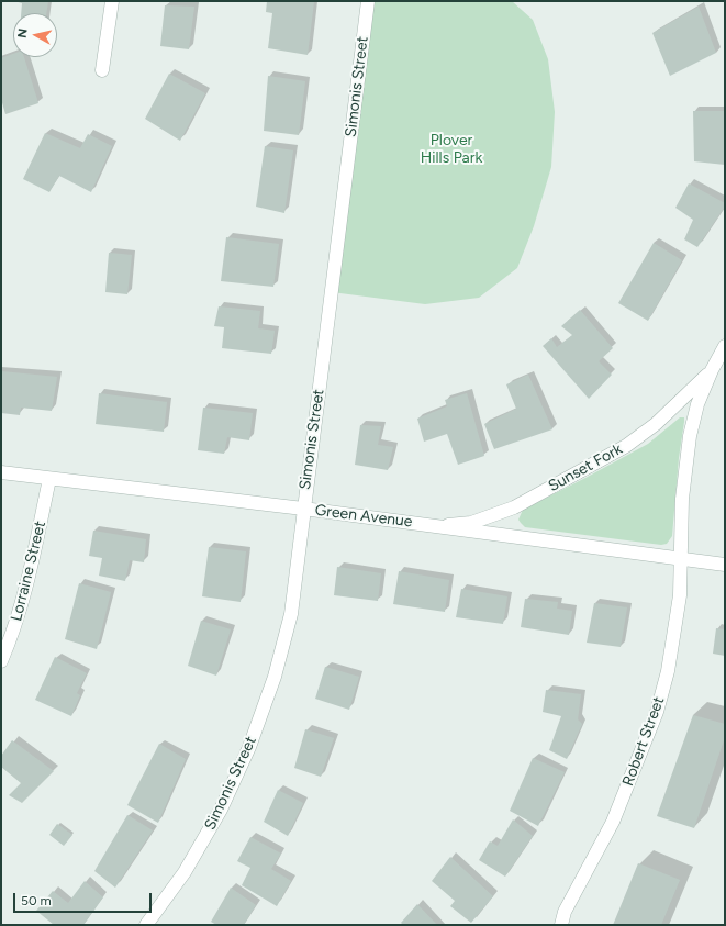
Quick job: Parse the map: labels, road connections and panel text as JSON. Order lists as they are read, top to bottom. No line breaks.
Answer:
{"streets":{"street":["Simonis Street","Sunset Fork","Green Avenue","Lorraine Street","Robert Street"]},"crossings":[["Simonis Street","Green Avenue"],["Sunset Fork","Green Avenue"],["Sunset Fork","Robert Street"],["Green Avenue","Lorraine Street"],["Green Avenue","Robert Street"]],"parks":["Plover Hills Park"],"scale_bar":"50 m","north":"left"}
